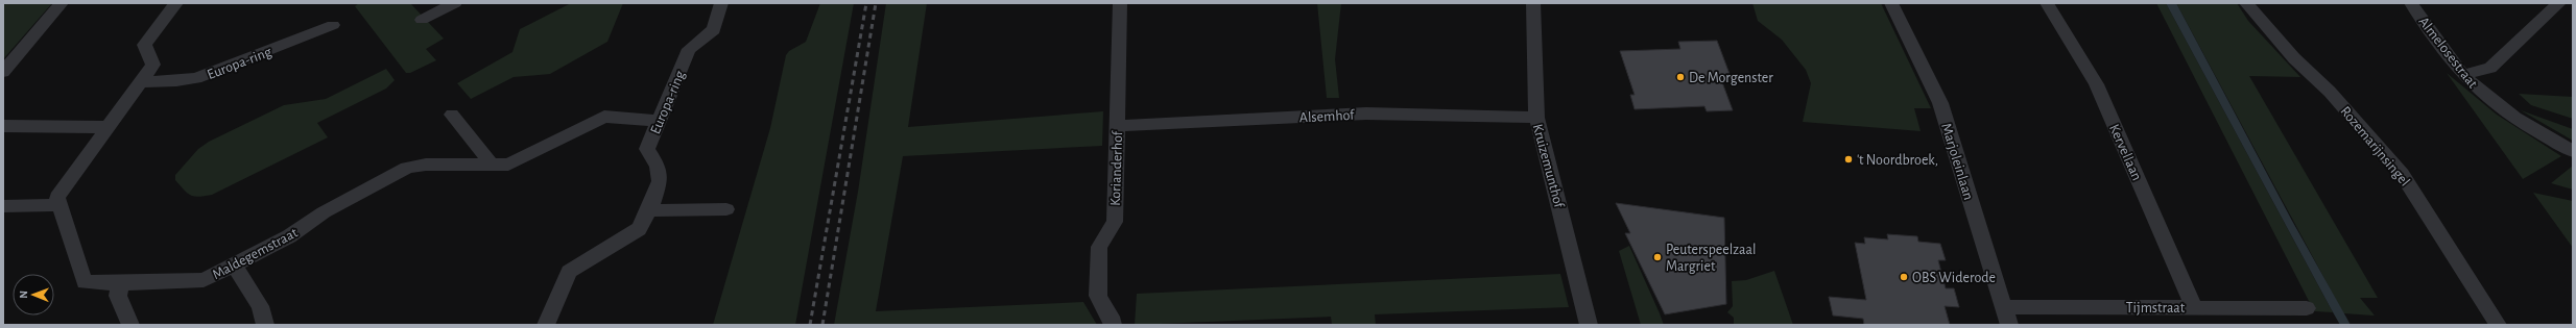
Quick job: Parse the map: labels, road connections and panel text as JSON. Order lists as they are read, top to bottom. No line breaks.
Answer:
{"streets":{"street":["Almelosestraat","Europa-ring","Alsemhof","Rozemarijnsingel","Kervellaan","Marjoleinlaan","Kruizemunthof","Korianderhof","Maldegemstraat","Tijmstraat"]},"crossings":[["Europa-ring","Maldegemstraat"],["Alsemhof","Kruizemunthof"],["Alsemhof","Korianderhof"],["Kervellaan","Tijmstraat"],["Marjoleinlaan","Tijmstraat"]],"places":["De Morgenster","'t Noordbroek,","Peuterspeelzaal Margriet","OBS Widerode"],"north":"left"}
